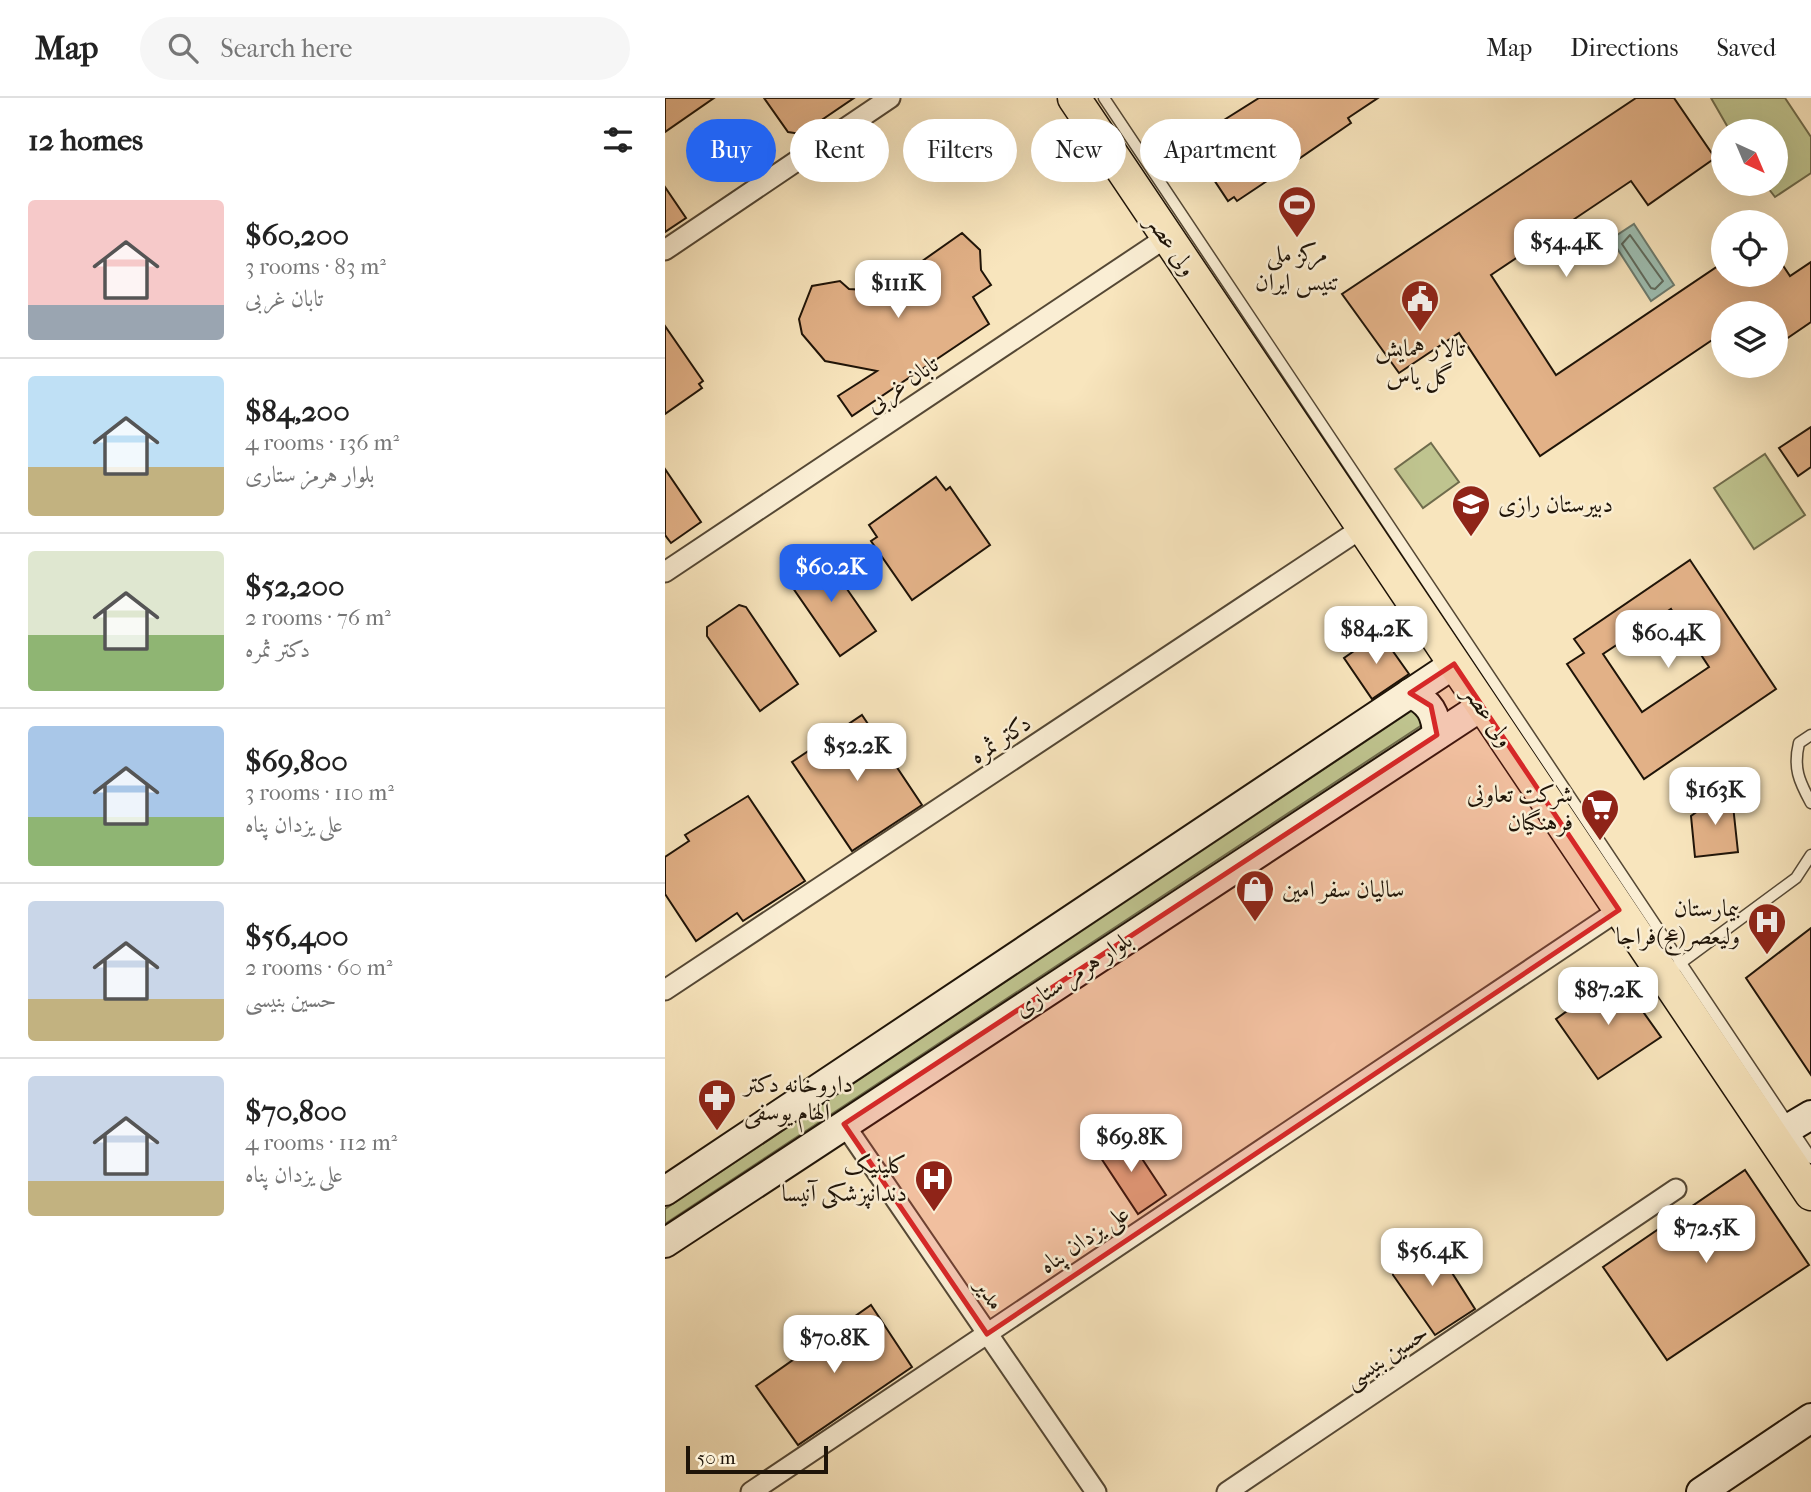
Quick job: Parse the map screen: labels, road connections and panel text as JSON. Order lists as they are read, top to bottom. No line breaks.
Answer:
{"streets":{"main road":["ولی عصر"],"street":["تابان غربی","دکتر ثمره","بلوار هرمز ستاری","علی یزدان پناه","مدیر","حسین بنیسی"]},"crossings":[["ولی عصر","تابان غربی"],["ولی عصر","دکتر ثمره"],["ولی عصر","بلوار هرمز ستاری"],["ولی عصر","علی یزدان پناه"],["بلوار هرمز ستاری","مدیر"],["علی یزدان پناه","مدیر"]],"places":{"sports":["مرکز ملی تنیس ایران"],"public building":["تالار همایش گل یاس"],"school or university":["دبیرستان رازی"],"supermarket":["شرکت تعاونی فرهنگیان"],"shop":["سالیان سفر امین"],"hospital":["بیمارستان ولیعصر(عج)فراجا","کلینیک دندانپزشکی آنیسا"],"pharmacy":["داروخانه دکتر الهام یوسفی"]},"scale_bar":"50 m","north":"bottom right","page":{"header":"Map","search":"Search here","nav":["Map","Directions","Saved"],"heading":"12 homes","chip":["Buy","Rent","Filters","New","Apartment"],"list":[{"name":"$60,200","note":"3 rooms · 83 m² · تابان غربی"},{"name":"$84,200","note":"4 rooms · 136 m² · بلوار هرمز ستاری"},{"name":"$52,200","note":"2 rooms · 76 m² · دکتر ثمره"},{"name":"$69,800","note":"3 rooms · 110 m² · علی یزدان پناه"},{"name":"$56,400","note":"2 rooms · 60 m² · حسین بنیسی"},{"name":"$70,800","note":"4 rooms · 112 m² · علی یزدان پناه"}],"price":["$54.4K","$111K","$60.2K","$84.2K","$60.4K","$52.2K","$163K","$87.2K","$69.8K","$72.5K","$56.4K","$70.8K"],"scale":"50 m"}}
